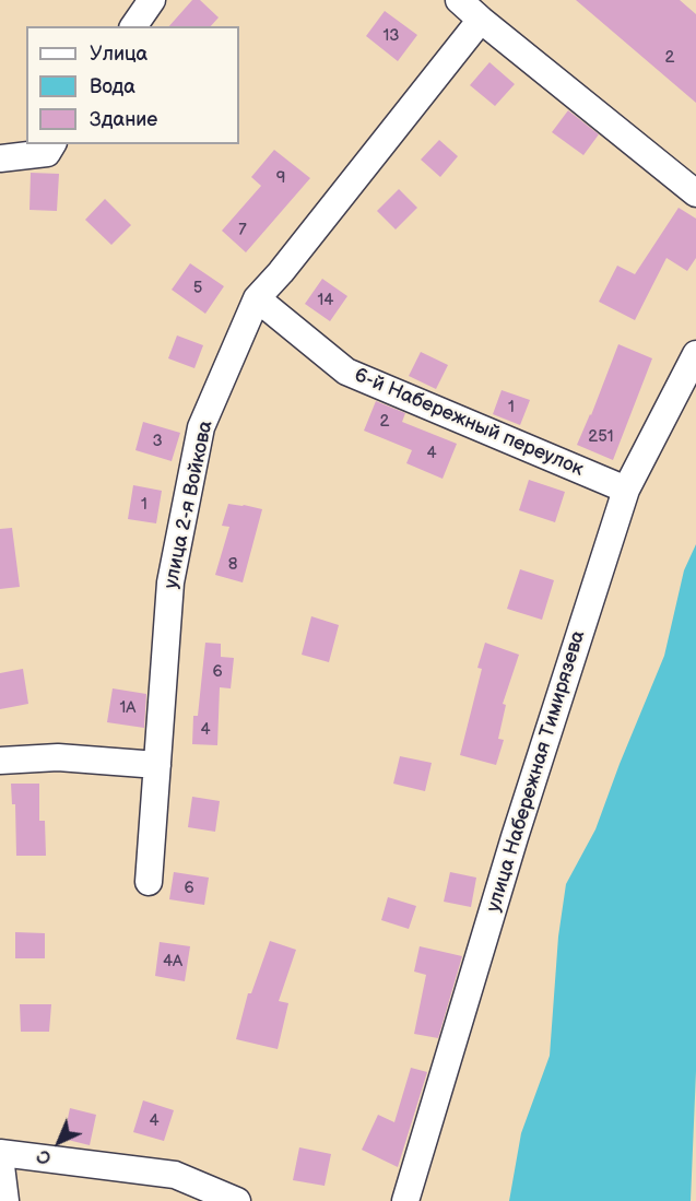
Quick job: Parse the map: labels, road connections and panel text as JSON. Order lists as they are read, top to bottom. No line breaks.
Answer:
{"streets":{"street":["6-й Набережный переулок","улица 2-я Войкова","улица Набережная Тимирязева"]},"crossings":[["6-й Набережный переулок","улица 2-я Войкова"],["6-й Набережный переулок","улица Набережная Тимирязева"]],"house_numbers":["13","2","9","7","5","14","1","2","251","3","4","1","8","6","1А","4","6","4А","4"],"legend":["Улица","Вода","Здание"],"north":"bottom left"}
